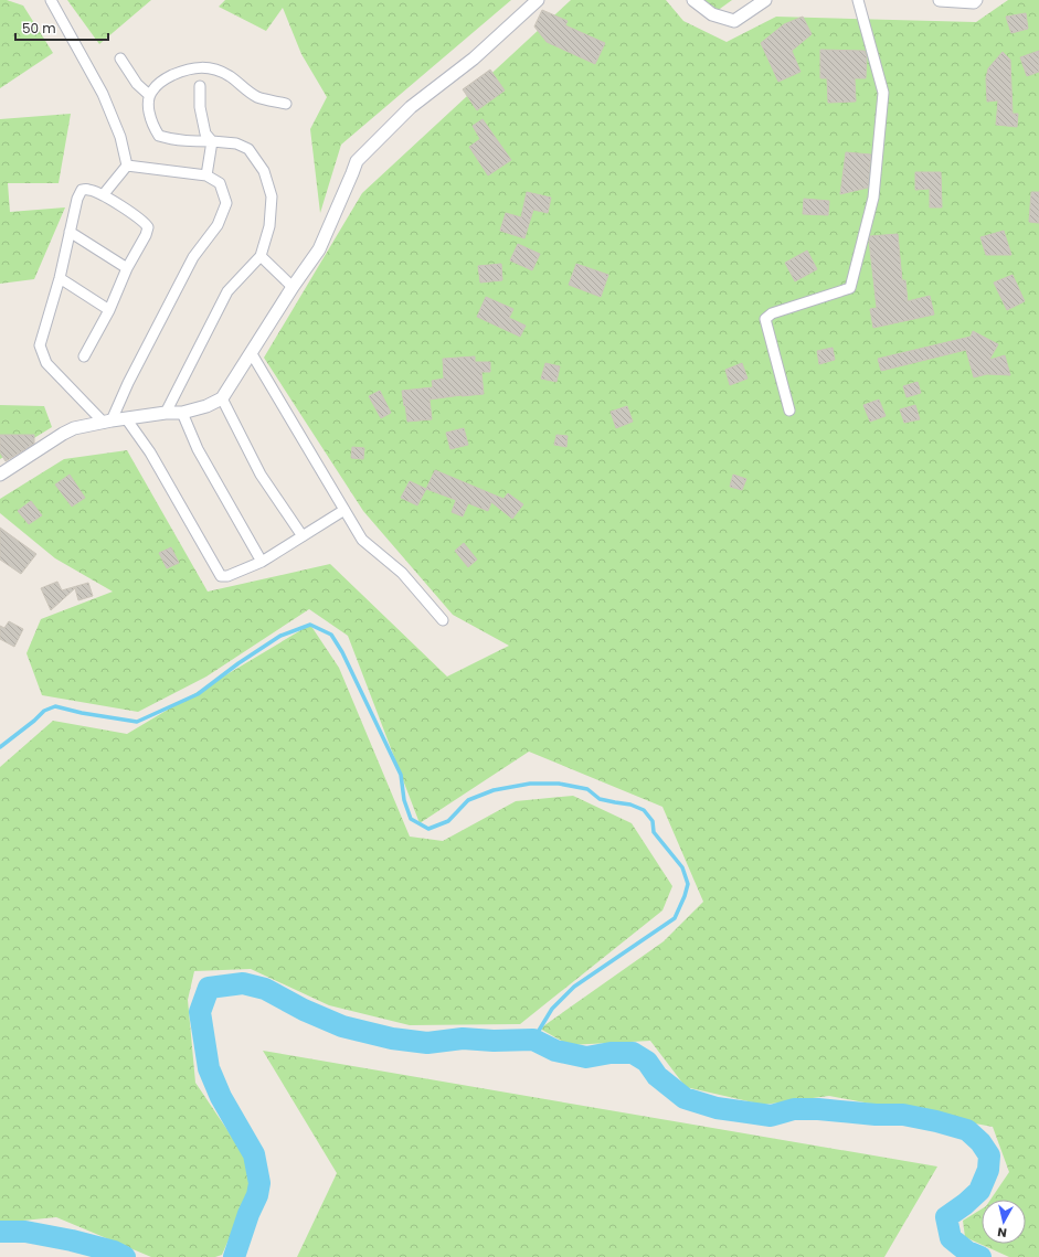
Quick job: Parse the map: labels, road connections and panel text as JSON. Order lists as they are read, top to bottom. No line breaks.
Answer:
{"scale_bar":"50 m","north":"bottom"}
